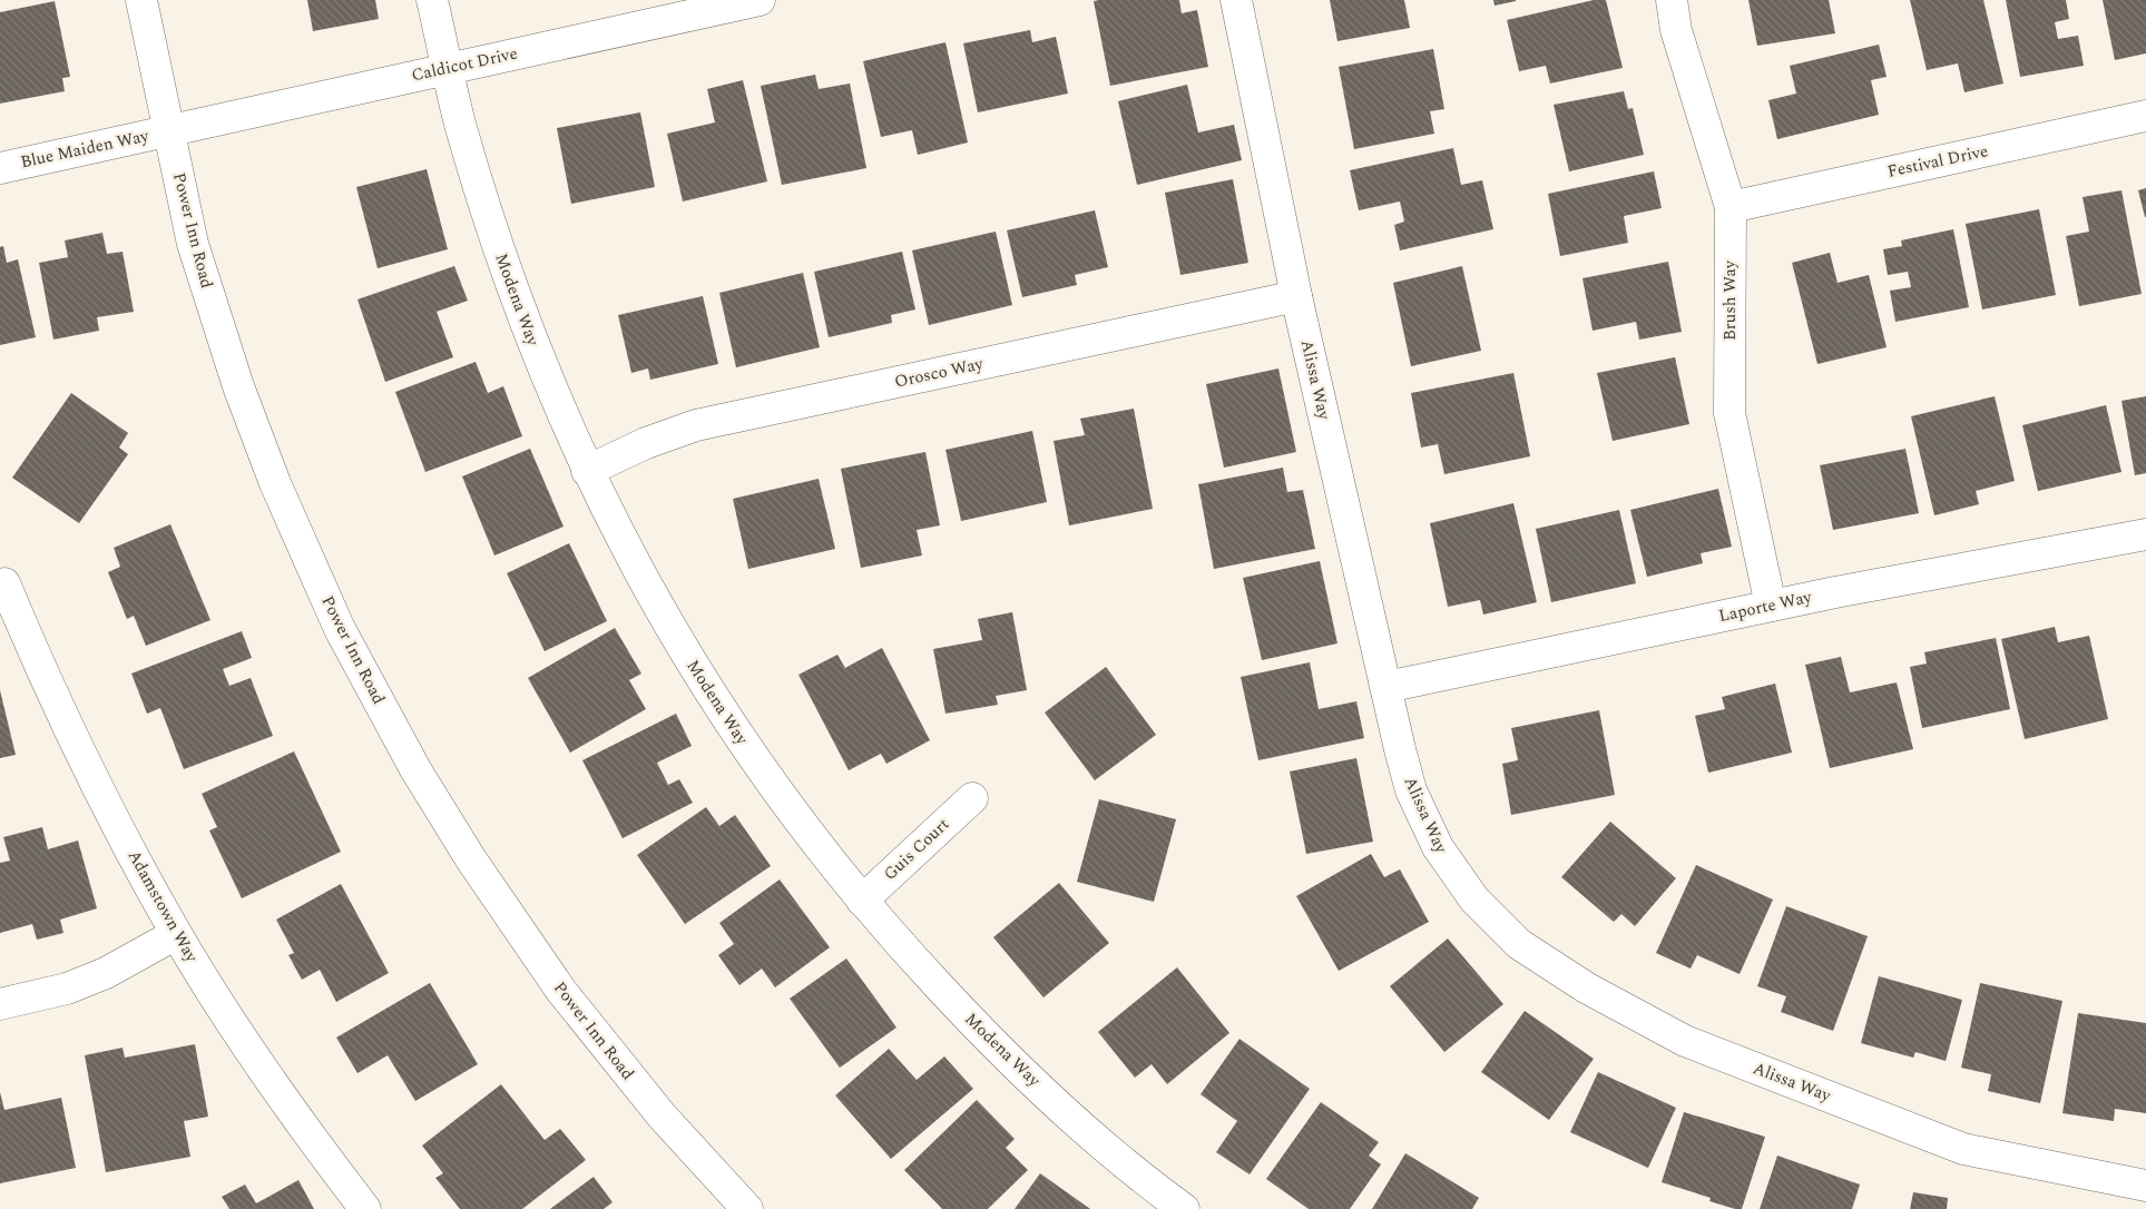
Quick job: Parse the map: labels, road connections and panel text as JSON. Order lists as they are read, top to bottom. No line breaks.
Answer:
{"streets":{"street":["Caldicot Drive","Blue Maiden Way","Festival Drive","Power Inn Road","Modena Way","Brush Way","Orosco Way","Alissa Way","Laporte Way","Guis Court","Adamstown Way"]},"crossings":[["Caldicot Drive","Blue Maiden Way"],["Caldicot Drive","Power Inn Road"],["Caldicot Drive","Modena Way"],["Blue Maiden Way","Power Inn Road"],["Festival Drive","Brush Way"],["Modena Way","Orosco Way"],["Modena Way","Guis Court"],["Brush Way","Laporte Way"],["Orosco Way","Alissa Way"],["Alissa Way","Laporte Way"]]}
